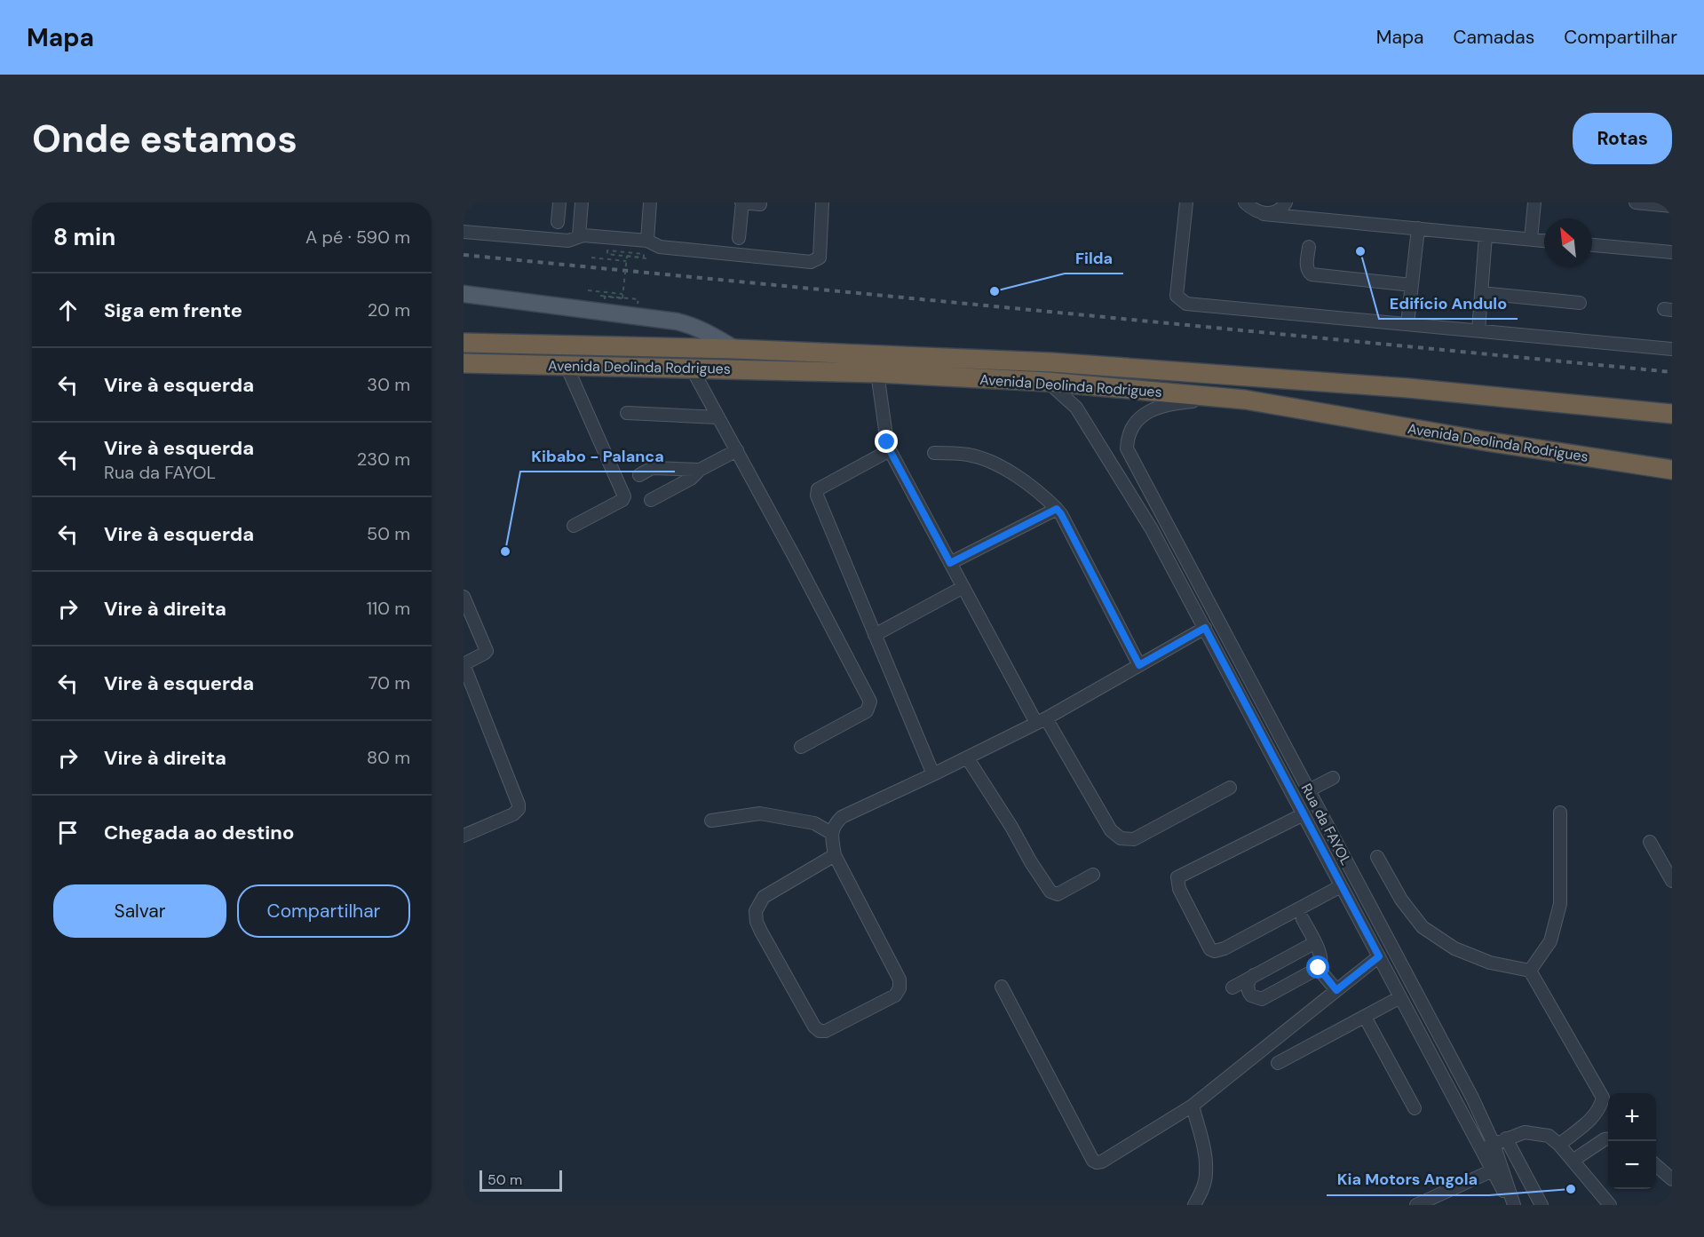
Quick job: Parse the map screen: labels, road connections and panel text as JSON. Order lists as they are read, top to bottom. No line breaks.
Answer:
{"streets":{"highway":["Avenida Deolinda Rodrigues"],"street":["Rua da FAYOL"]},"crossings":[["Avenida Deolinda Rodrigues","Rua da FAYOL"]],"places":["Edifício Andulo","Filda","Kibabo - Palanca","Kia Motors Angola"],"scale_bar":"50 m","north":"top left","page":{"header":"Mapa","nav":["Mapa","Camadas","Compartilhar"],"buttons":["Rotas",["Salvar","Compartilhar"]],"title":"Onde estamos","heading":["8 min","A pé · 590 m"],"list":[["Siga em frente","20 m"],["Vire à esquerda","30 m"],["Vire à esquerda","Rua da FAYOL","230 m"],["Vire à esquerda","50 m"],["Vire à direita","110 m"],["Vire à esquerda","70 m"],["Vire à direita","80 m"],"Chegada ao destino"],"map_buttons":["+","−"],"scale":"50 m"}}
